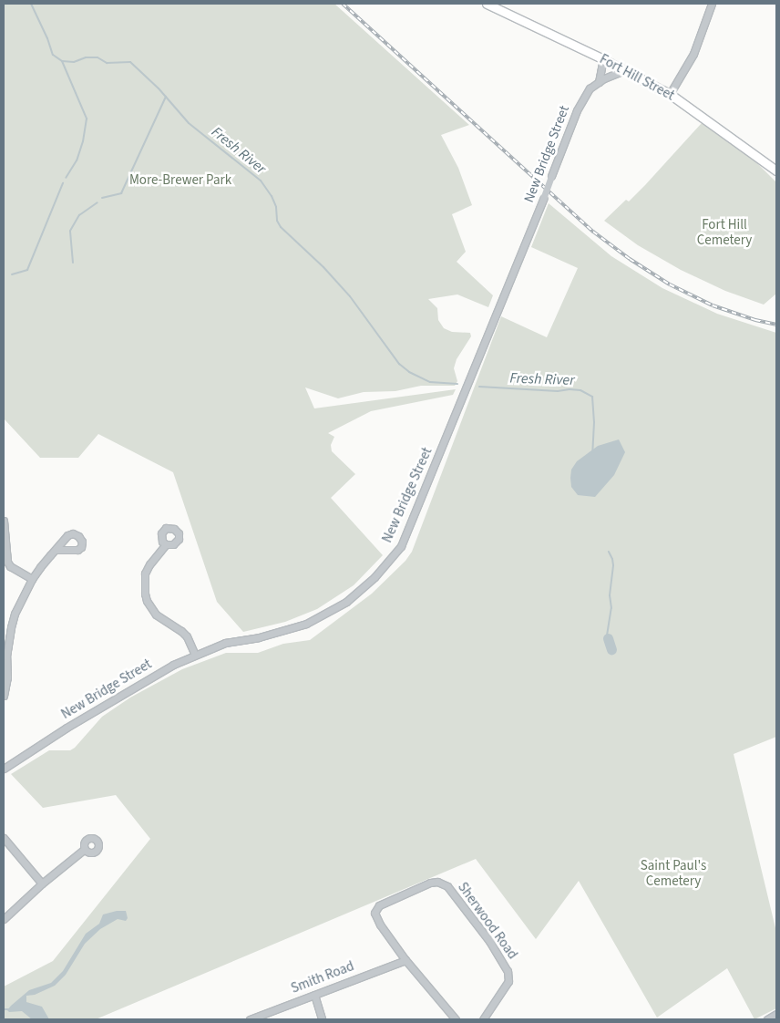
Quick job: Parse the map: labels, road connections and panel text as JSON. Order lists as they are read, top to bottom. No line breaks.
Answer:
{"streets":{"main road":["Fort Hill Street"],"street":["New Bridge Street","Sherwood Road","Smith Road"]},"crossings":[["Fort Hill Street","New Bridge Street"],["Sherwood Road","Smith Road"]],"water":["Fresh River"],"parks":["More-Brewer Park","Fort Hill Cemetery","Saint Paul's Cemetery"]}
